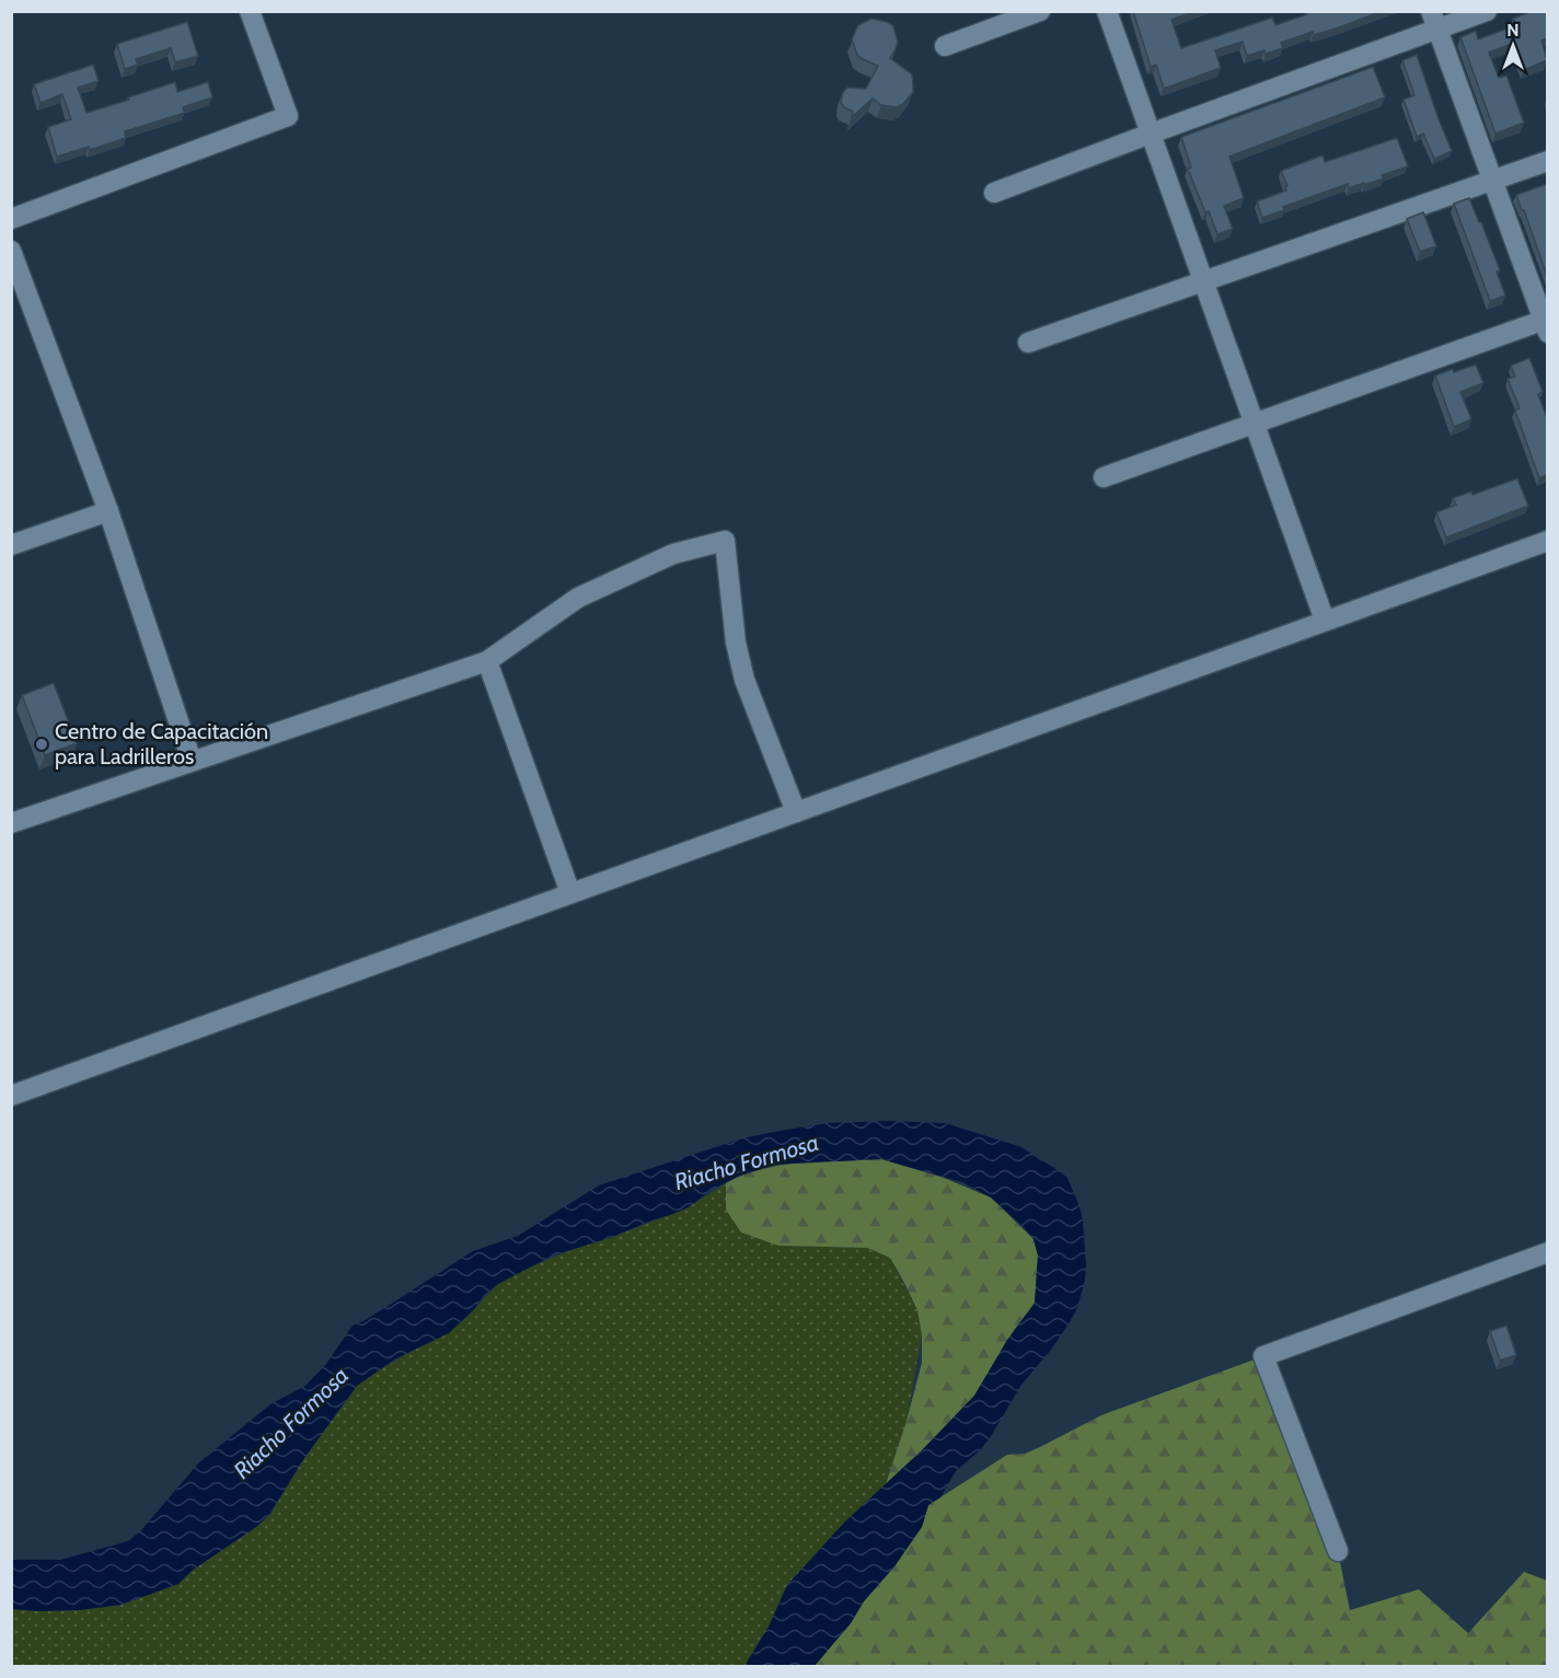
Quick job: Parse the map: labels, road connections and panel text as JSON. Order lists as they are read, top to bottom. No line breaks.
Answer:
{"water":["Riacho Formosa"],"places":["Centro de Capacitación para Ladrilleros"],"north":"top"}
